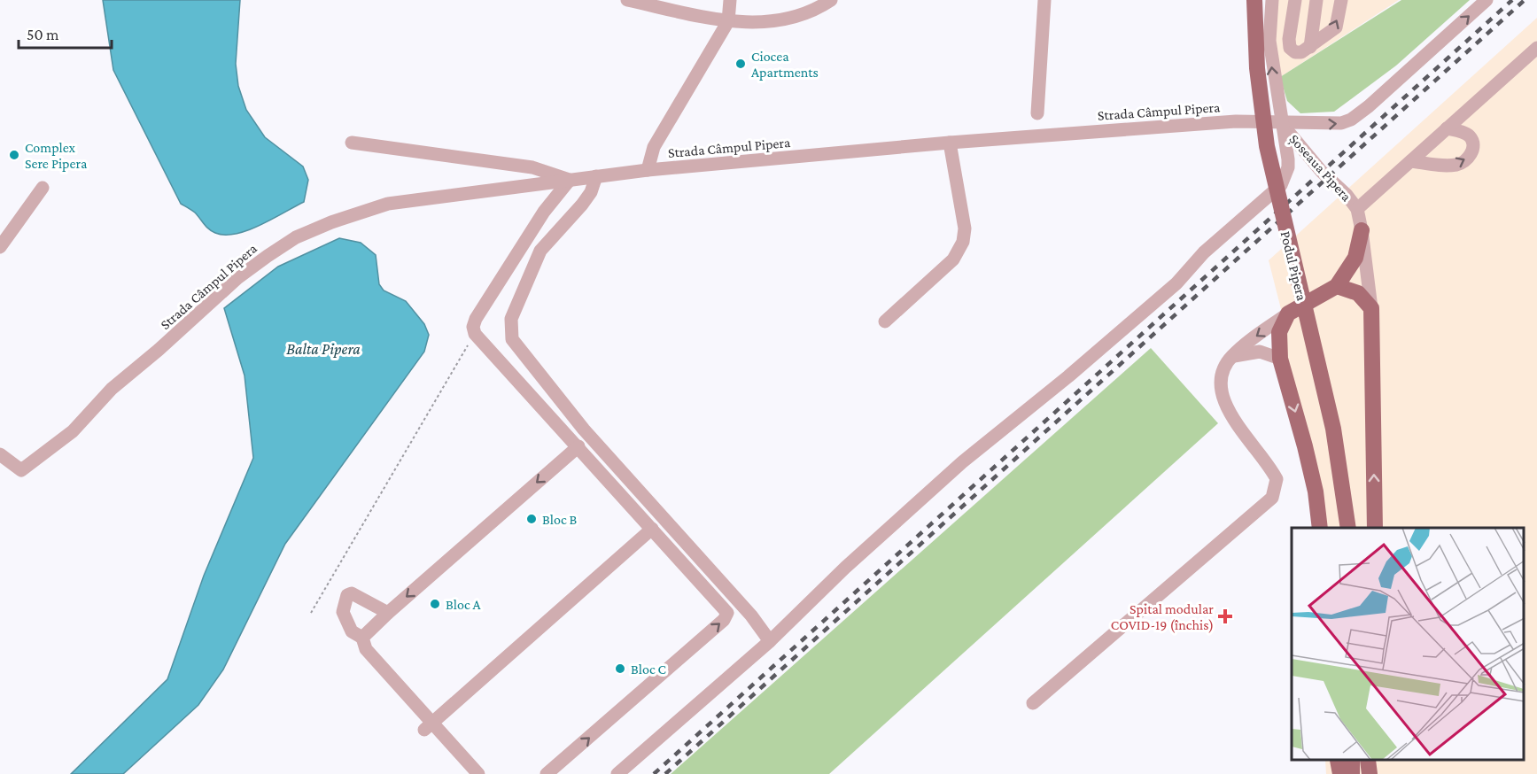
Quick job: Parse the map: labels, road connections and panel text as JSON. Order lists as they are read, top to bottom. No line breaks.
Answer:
{"streets":{"main road":["Podul Pipera"],"street":["Strada Câmpul Pipera","Șoseaua Pipera"]},"crossings":[["Strada Câmpul Pipera","Șoseaua Pipera"]],"water":["Balta Pipera"],"places":{"other":["Ciocea Apartments","Complex Sere Pipera","Bloc B","Bloc A","Bloc C"],"health":["Spital modular COVID-19 (închis)"]},"scale_bar":"50 m"}
